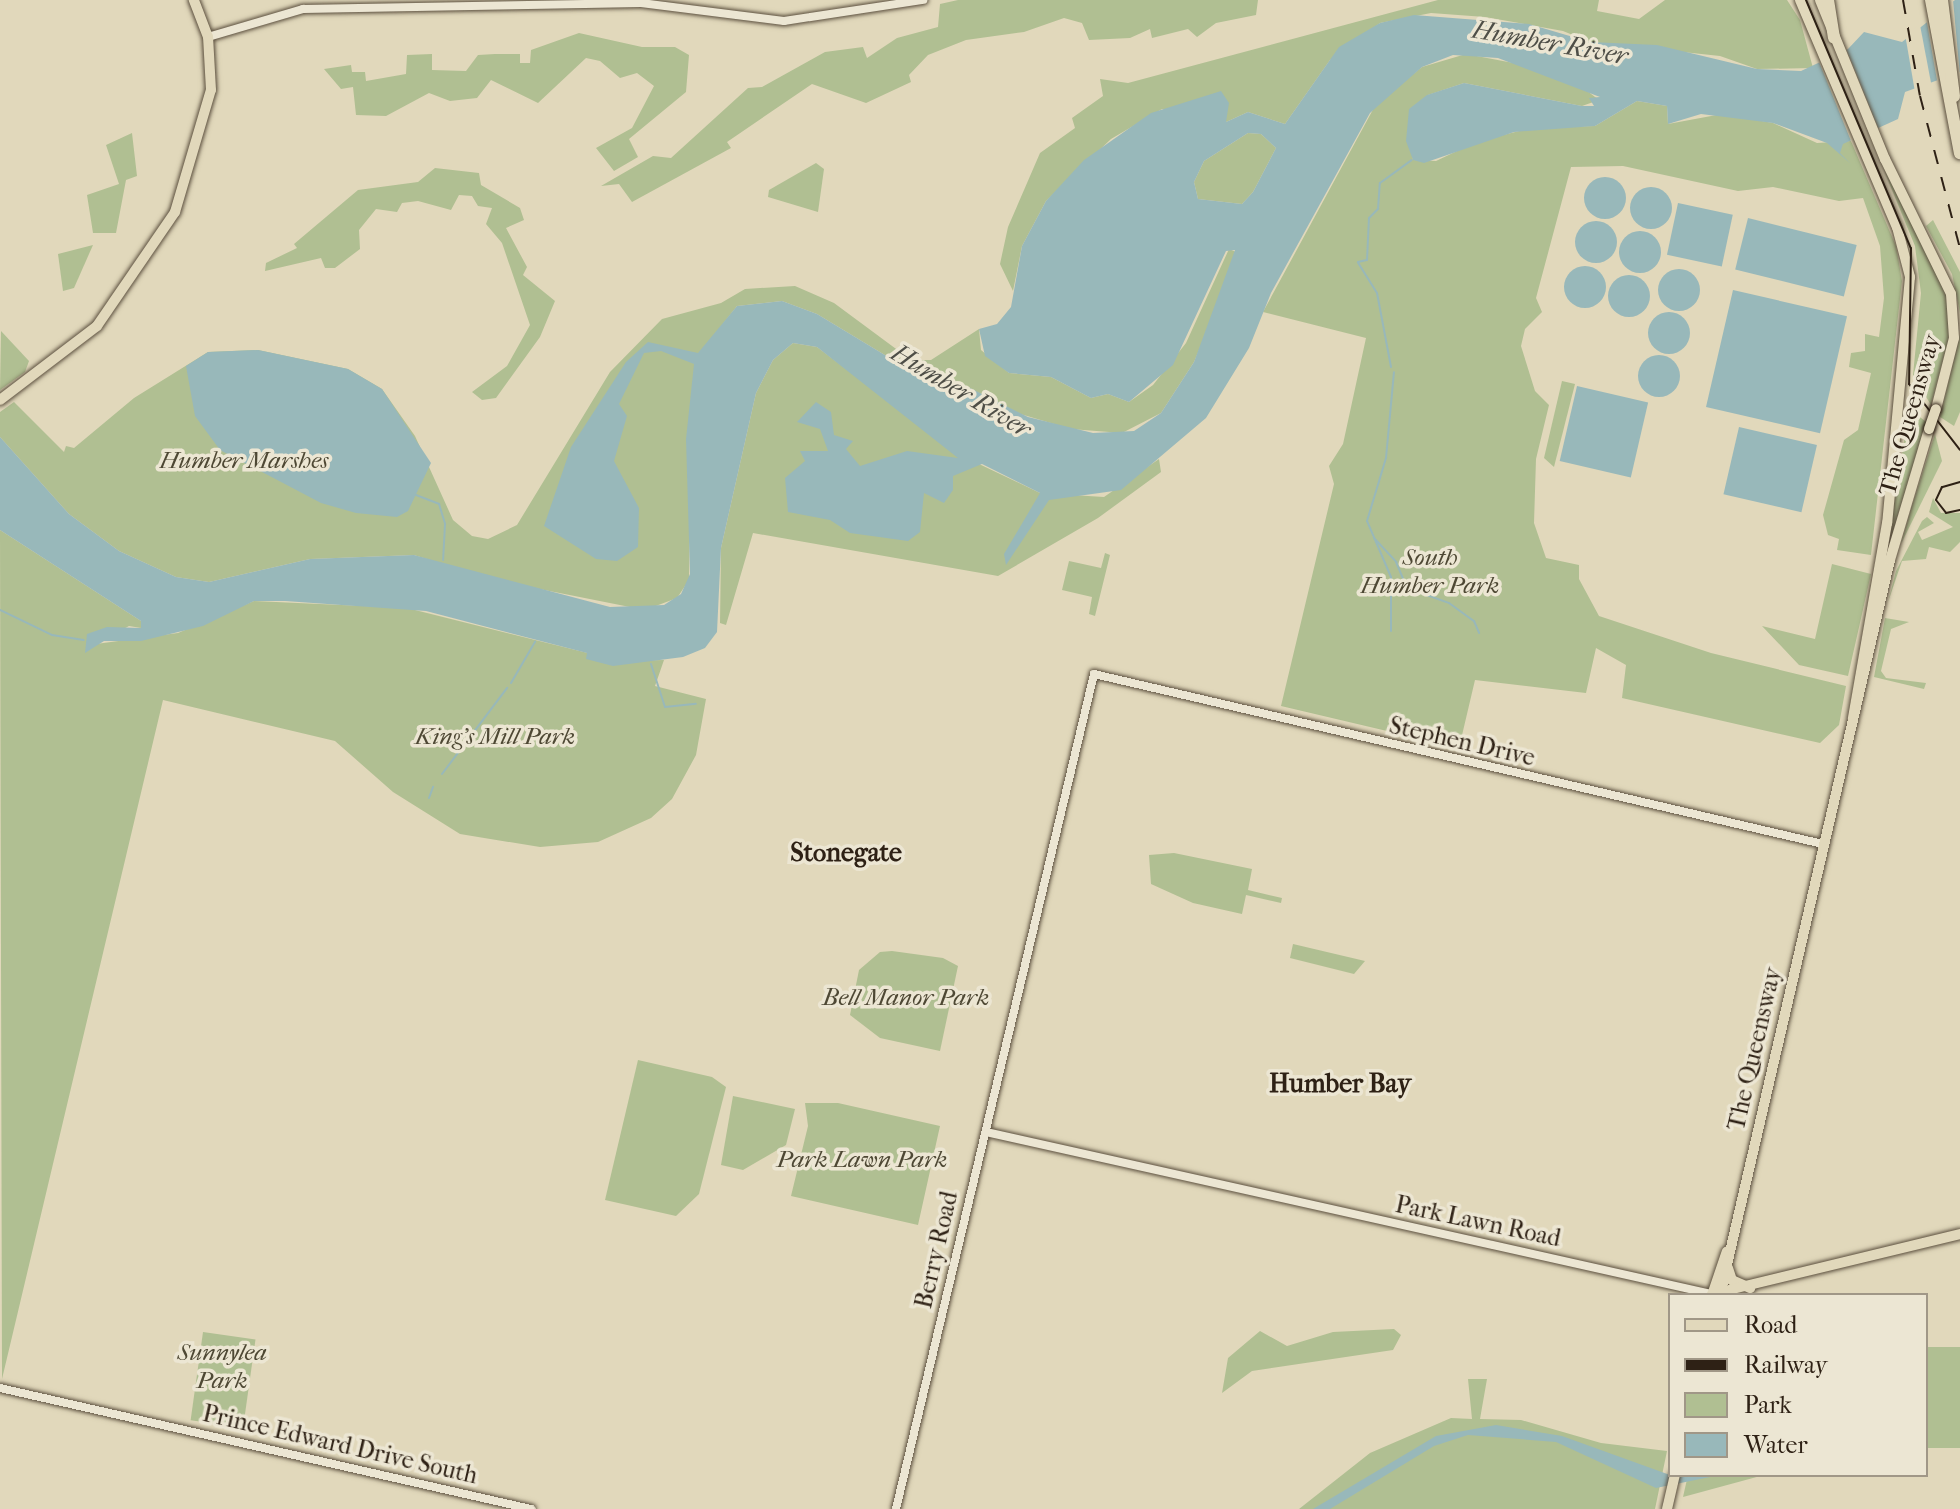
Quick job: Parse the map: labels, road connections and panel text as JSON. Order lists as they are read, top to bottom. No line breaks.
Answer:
{"streets":{"main road":["The Queensway","Park Lawn Road"],"street":["Stephen Drive","Berry Road","Prince Edward Drive South"]},"crossings":[["The Queensway","Stephen Drive"],["Stephen Drive","Berry Road"],["Park Lawn Road","Berry Road"]],"districts":["Stonegate","Humber Bay"],"water":["Humber River"],"parks":["Humber Marshes","South Humber Park","King's Mill Park","Bell Manor Park","Park Lawn Park","Sunnylea Park"],"legend":["Road","Railway","Park","Water"]}
